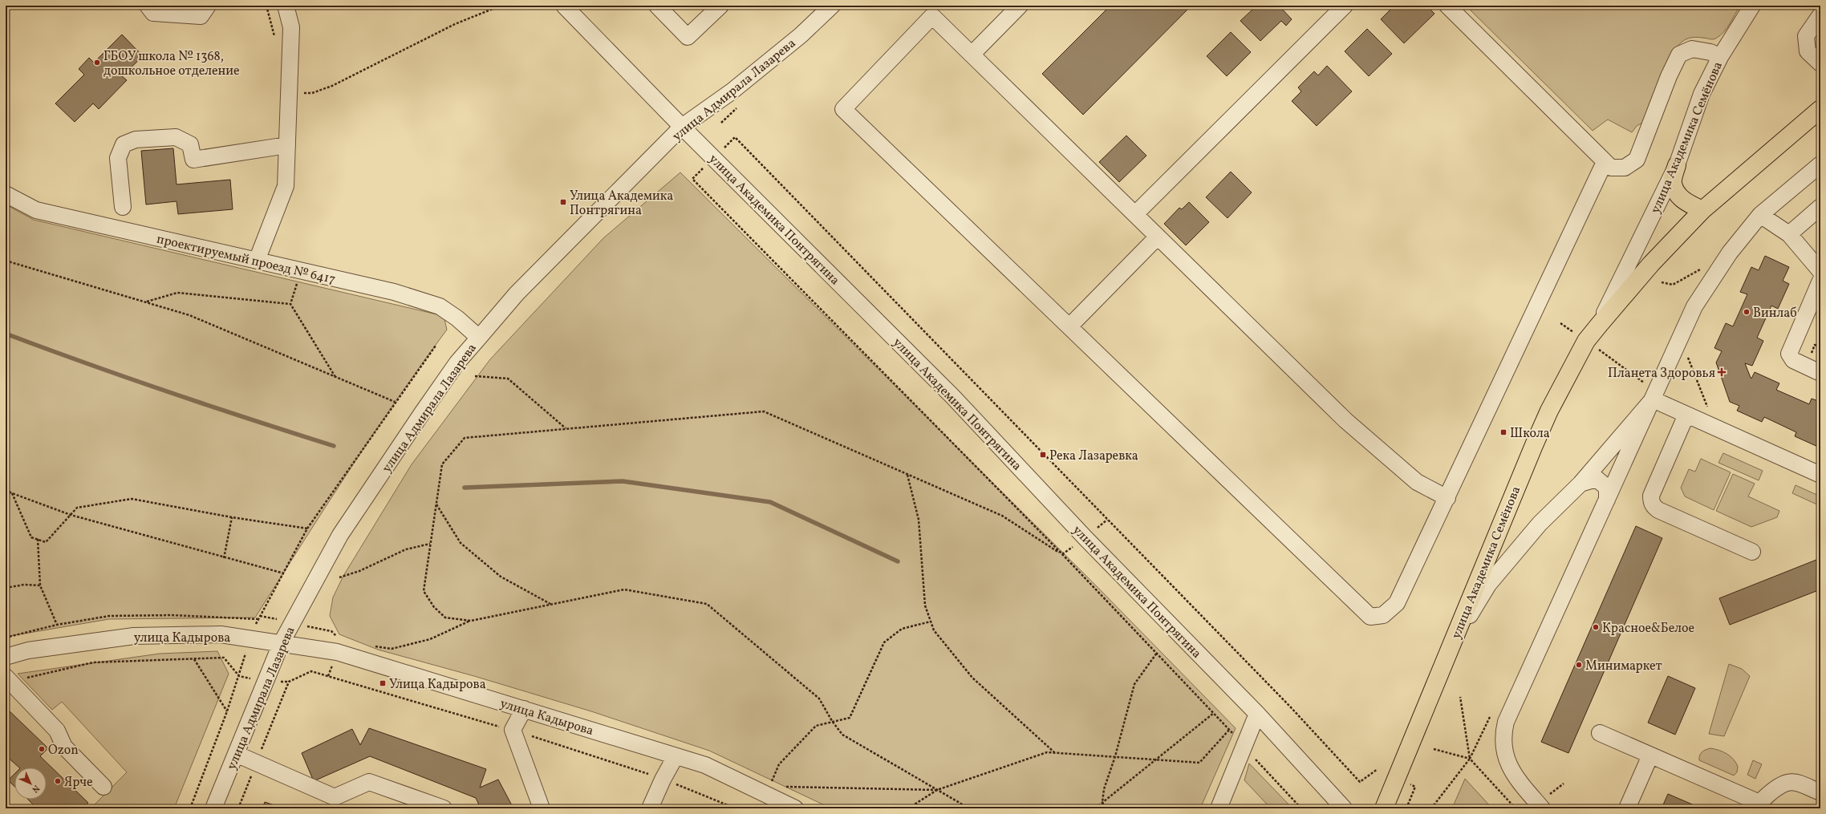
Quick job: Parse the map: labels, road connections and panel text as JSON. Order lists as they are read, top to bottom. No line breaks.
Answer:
{"streets":{"main road":["улица Академика Семёнова"],"street":["улица Адмирала Лазарева","улица Академика Понтрягина","проектируемый проезд № 6417","улица Кадырова"]},"crossings":[["улица Адмирала Лазарева","улица Академика Понтрягина"],["улица Адмирала Лазарева","проектируемый проезд № 6417"],["улица Адмирала Лазарева","улица Кадырова"]],"places":{"other":["ГБОУ школа № 1368, дошкольное отделение","Винлаб","Красное&Белое","Минимаркет","Ozon","Ярче"],"transit":["Улица Академика Понтрягина","Школа","Река Лазаревка","Улица Кадырова"],"health":["Планета Здоровья"]},"north":"bottom right"}
